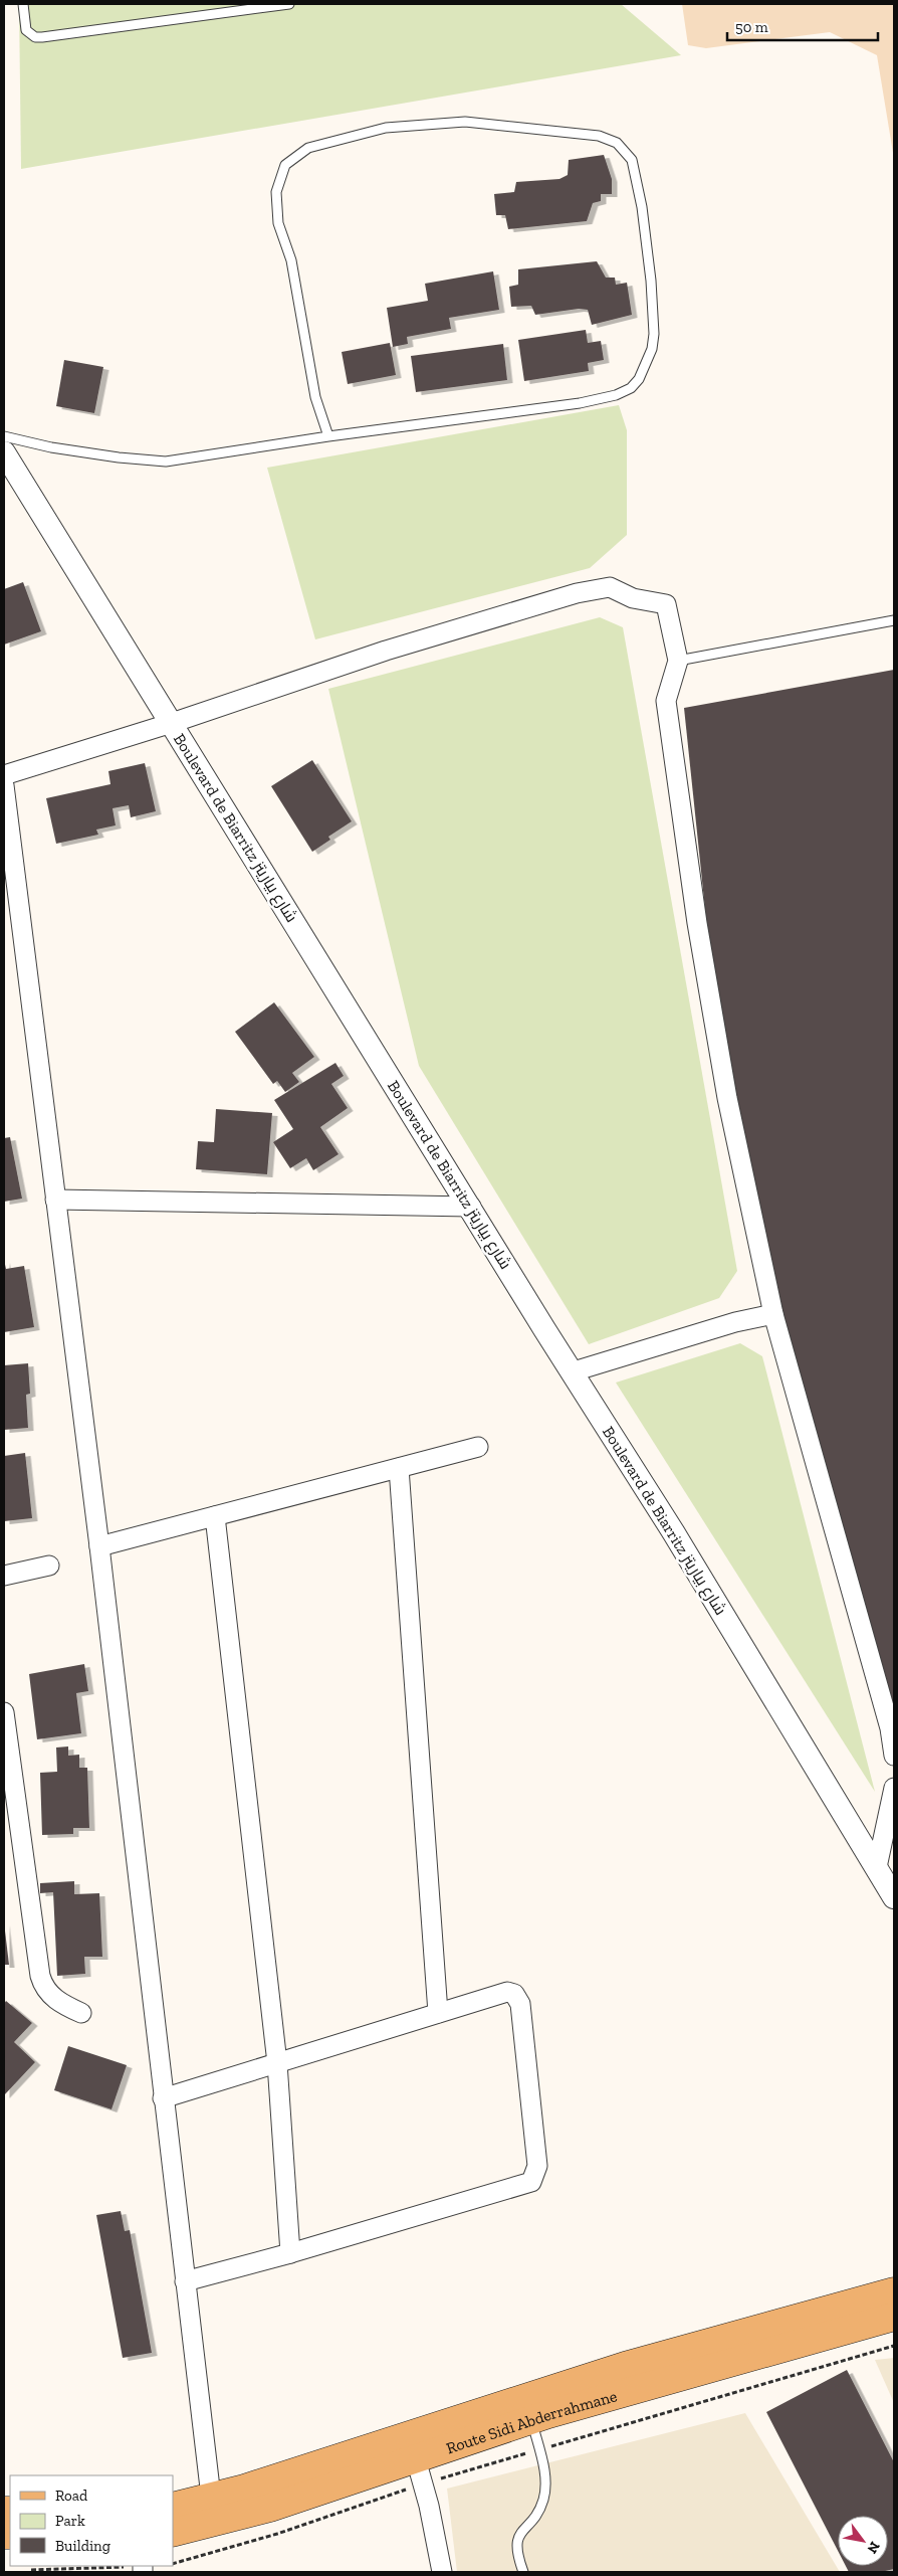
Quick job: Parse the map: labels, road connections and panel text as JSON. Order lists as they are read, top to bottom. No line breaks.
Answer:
{"streets":{"main road":["Route Sidi Abderrahmane"],"street":["Boulevard de Biarritz شارع بياريتز"]},"legend":["Road","Park","Building"],"scale_bar":"50 m","north":"bottom right"}
